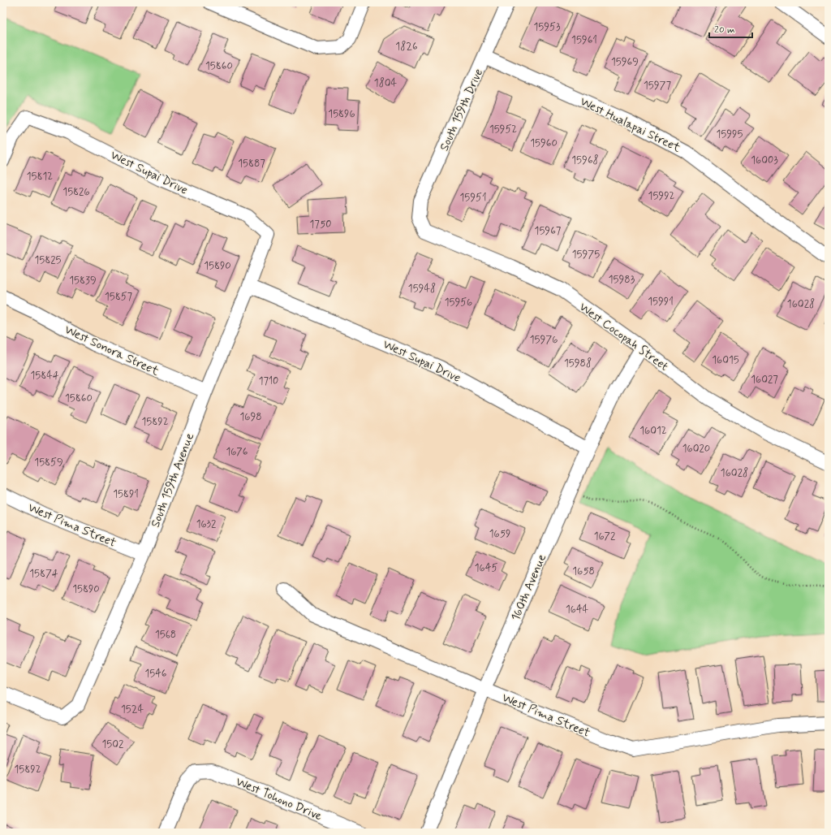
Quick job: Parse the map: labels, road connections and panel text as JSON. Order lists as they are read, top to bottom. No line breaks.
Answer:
{"streets":{"street":["South 159th Drive","West Hualapai Street","West Supai Drive","West Cocopah Street","West Sonora Street","South 159th Avenue","West Pima Street","160th Avenue","West Tohono Drive"]},"crossings":[["South 159th Drive","West Hualapai Street"],["South 159th Drive","West Cocopah Street"],["West Supai Drive","South 159th Avenue"],["West Supai Drive","160th Avenue"],["West Cocopah Street","160th Avenue"],["West Sonora Street","South 159th Avenue"],["South 159th Avenue","West Pima Street"],["West Pima Street","160th Avenue"]],"house_numbers":["15953","15961","1826","15969","15860","1804","15977","15896","15952","15995","15960","15968","16003","15887","15812","15826","15992","15951","1750","15967","15975","15825","15890","15983","15839","15948","15857","15991","15956","16028","15976","16015","15988","15844","16027","1710","15860","1698","15892","16012","16020","1676","15859","16028","15891","1632","1659","1672","1645","1658","15874","15890","1644","1568","1546","1524","1502","15892"],"scale_bar":"20 m"}
